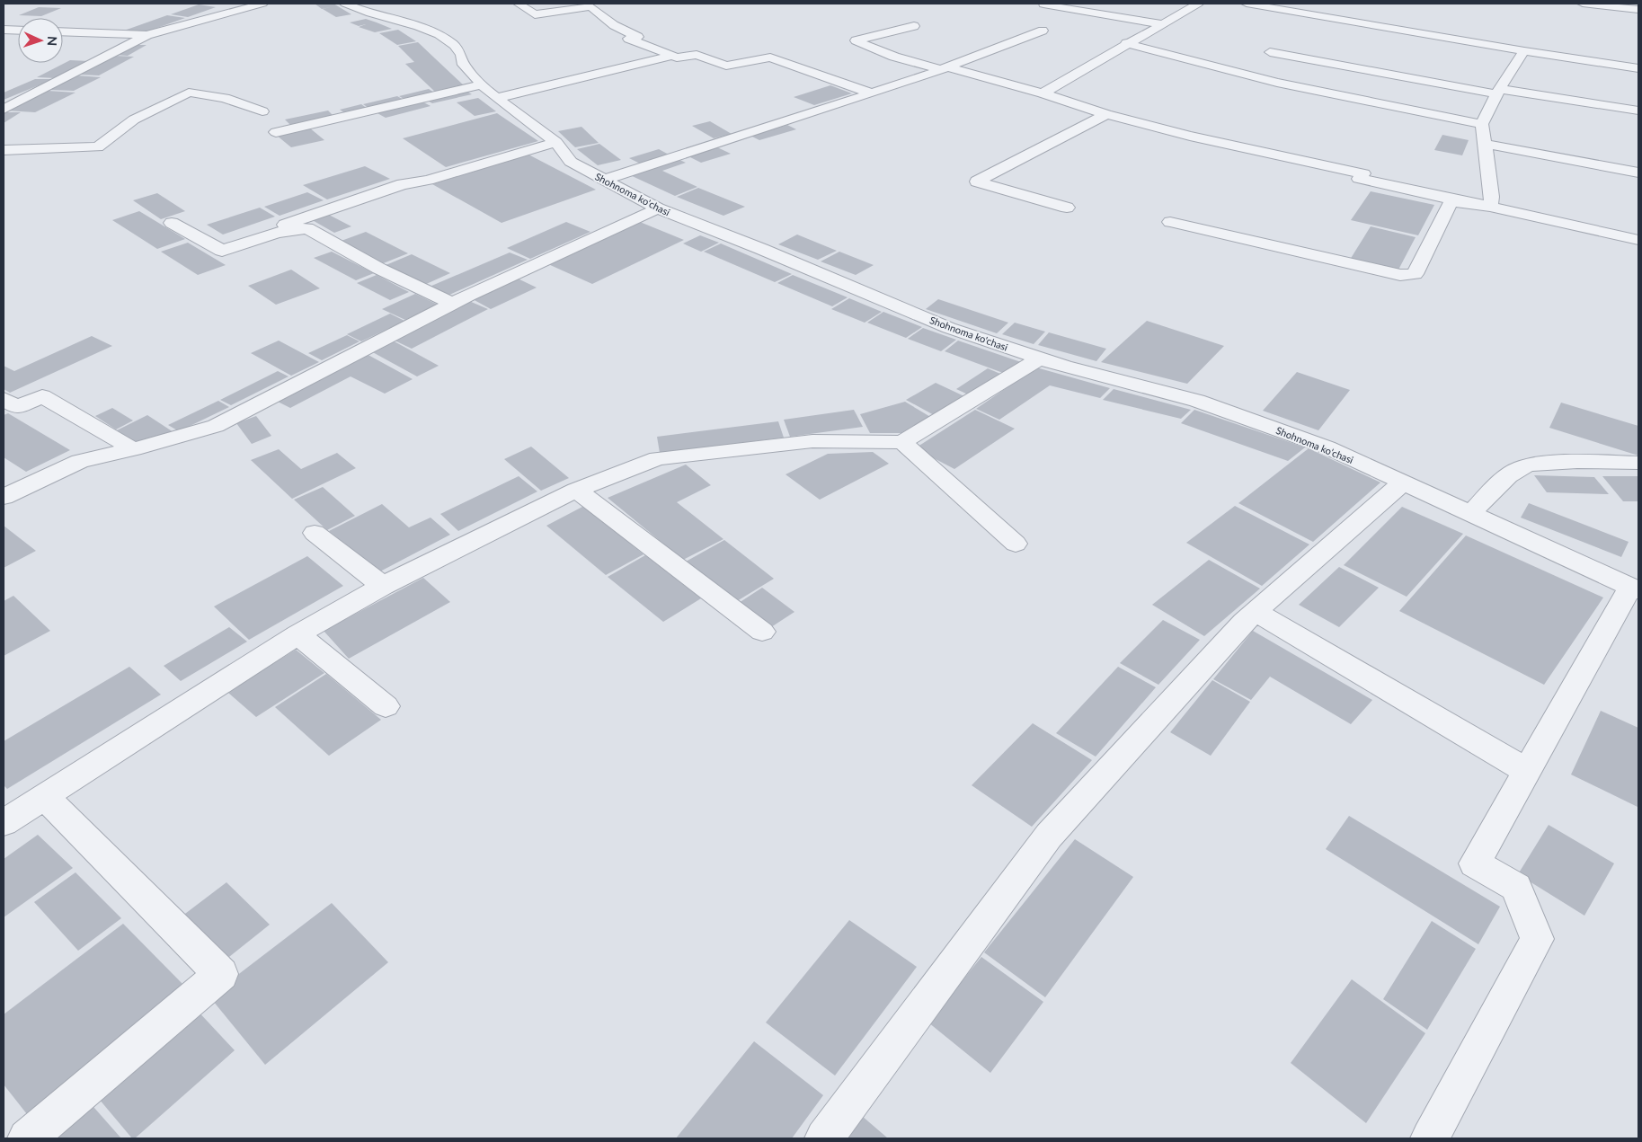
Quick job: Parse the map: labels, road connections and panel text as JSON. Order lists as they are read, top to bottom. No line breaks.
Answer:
{"streets":{"street":["Shohnoma ko'chasi"]},"north":"right"}
